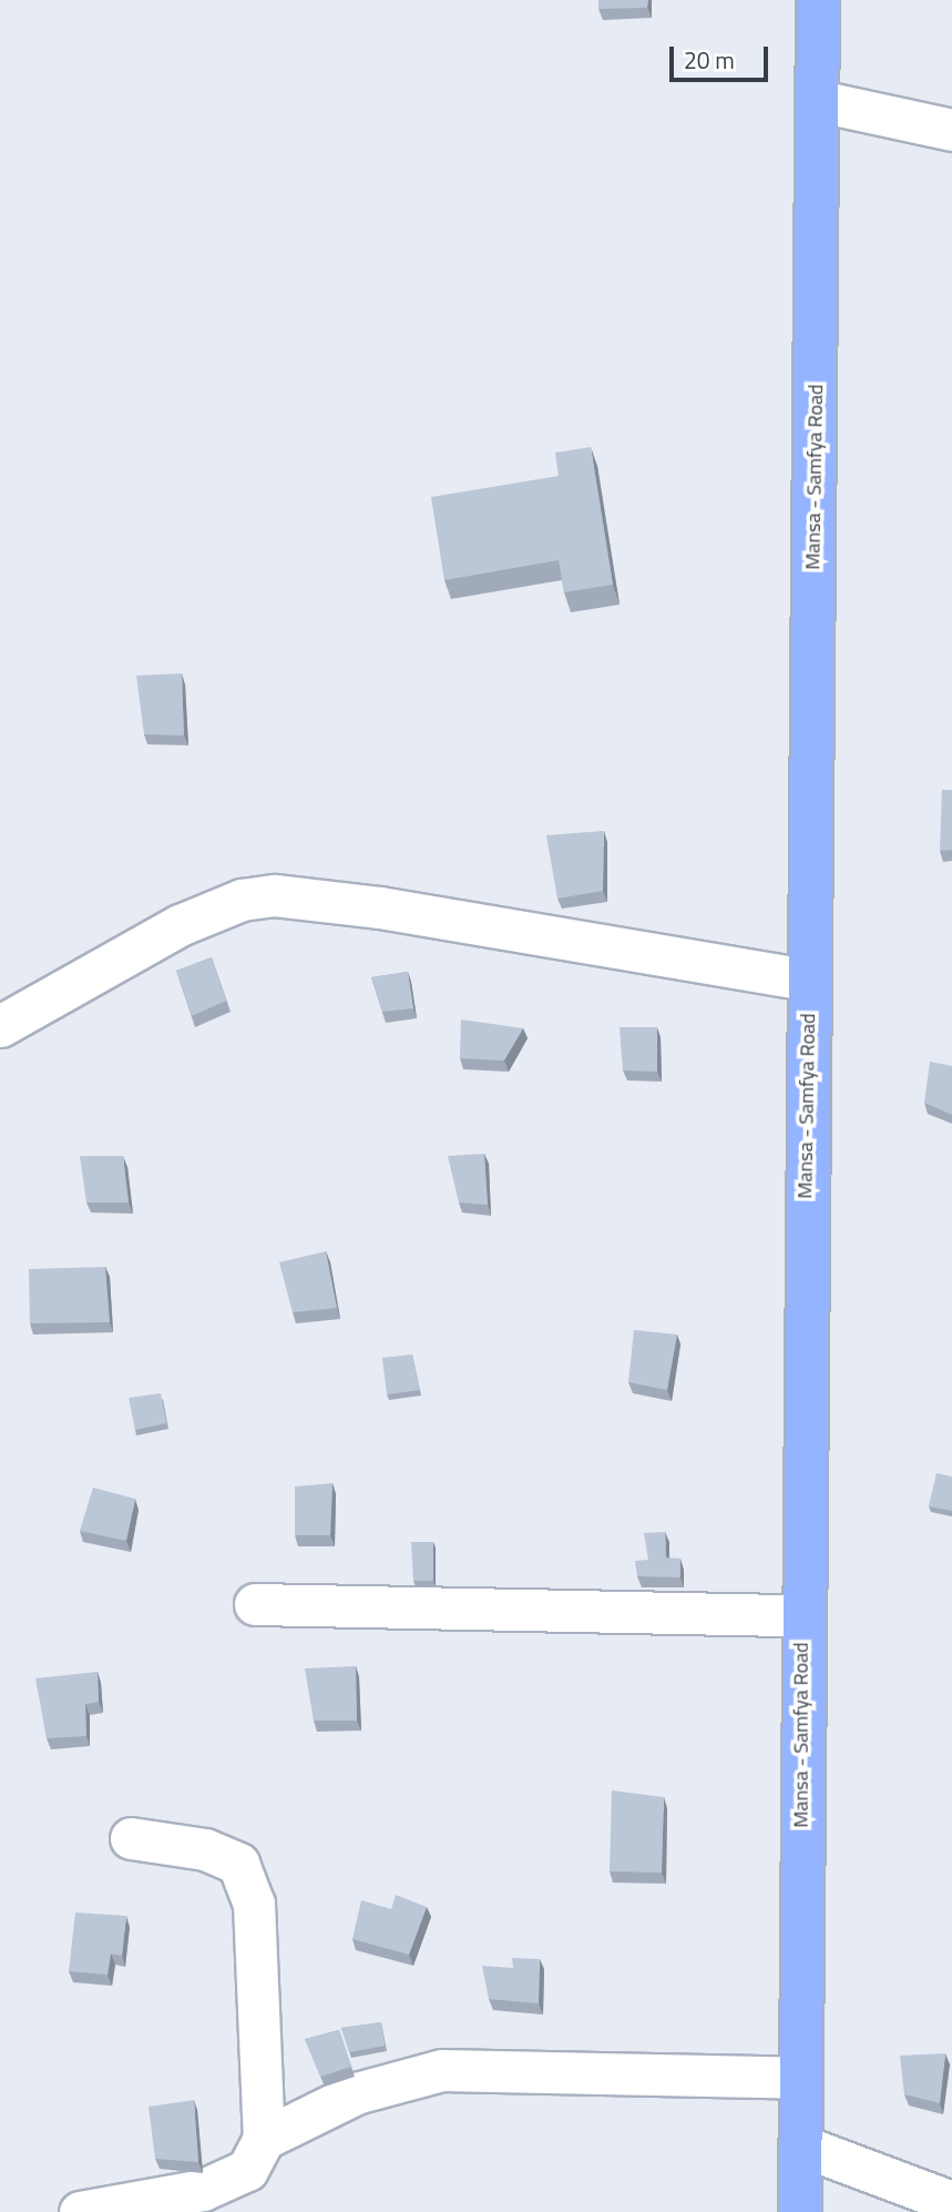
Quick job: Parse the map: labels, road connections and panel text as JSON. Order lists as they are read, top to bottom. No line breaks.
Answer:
{"streets":{"main road":["Mansa - Samfya Road"]},"scale_bar":"20 m"}
